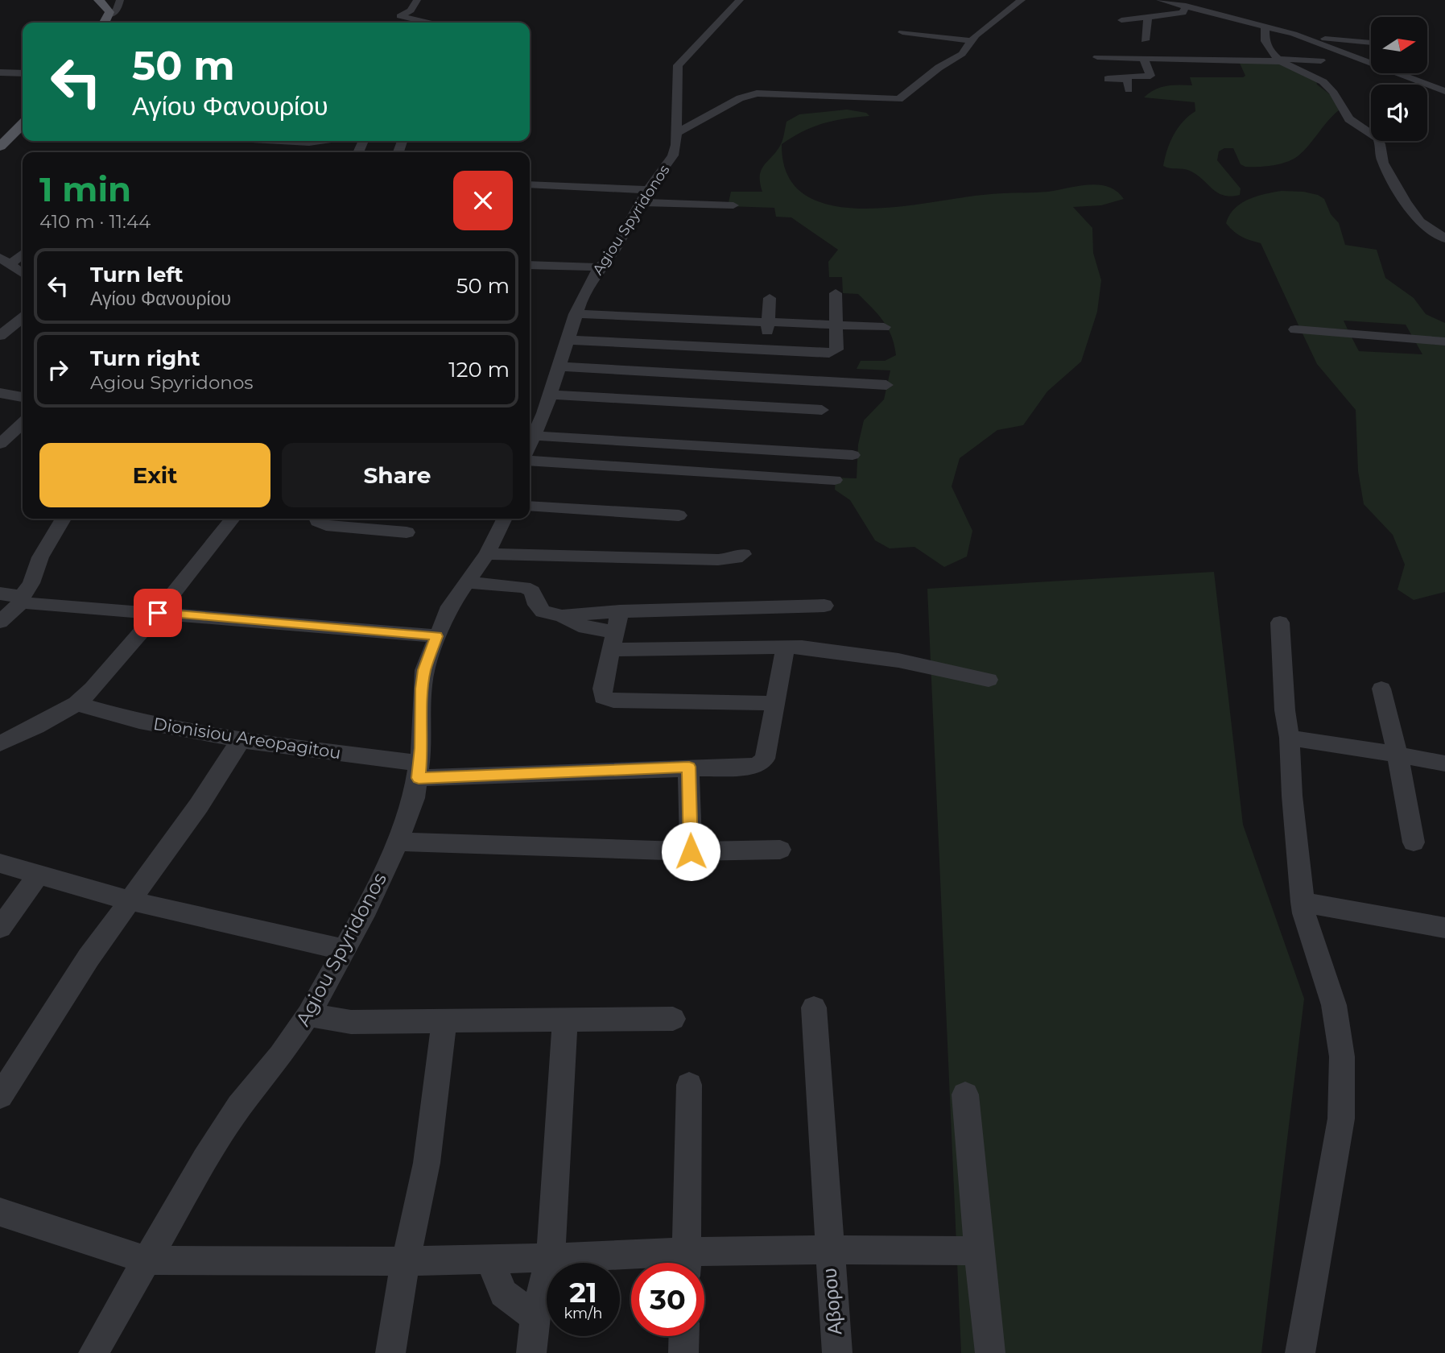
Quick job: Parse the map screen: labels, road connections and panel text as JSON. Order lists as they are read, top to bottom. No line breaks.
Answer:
{"streets":{"street":["Agiou Spyridonos","Dionisiou Areopagitou","Αβορου"]},"crossings":[["Agiou Spyridonos","Dionisiou Areopagitou"]],"north":"right","page":{"turn":["50 m","Αγίου Φανουρίου"],"heading":["1 min","410 m · 11:44"],"list":[{"name":"Turn left","note":"Αγίου Φανουρίου","value":"50 m"},{"name":"Turn right","note":"Agiou Spyridonos","value":"120 m"}],"buttons":["Exit","Share"],"speed":"21 km/h","limit":"30"}}
